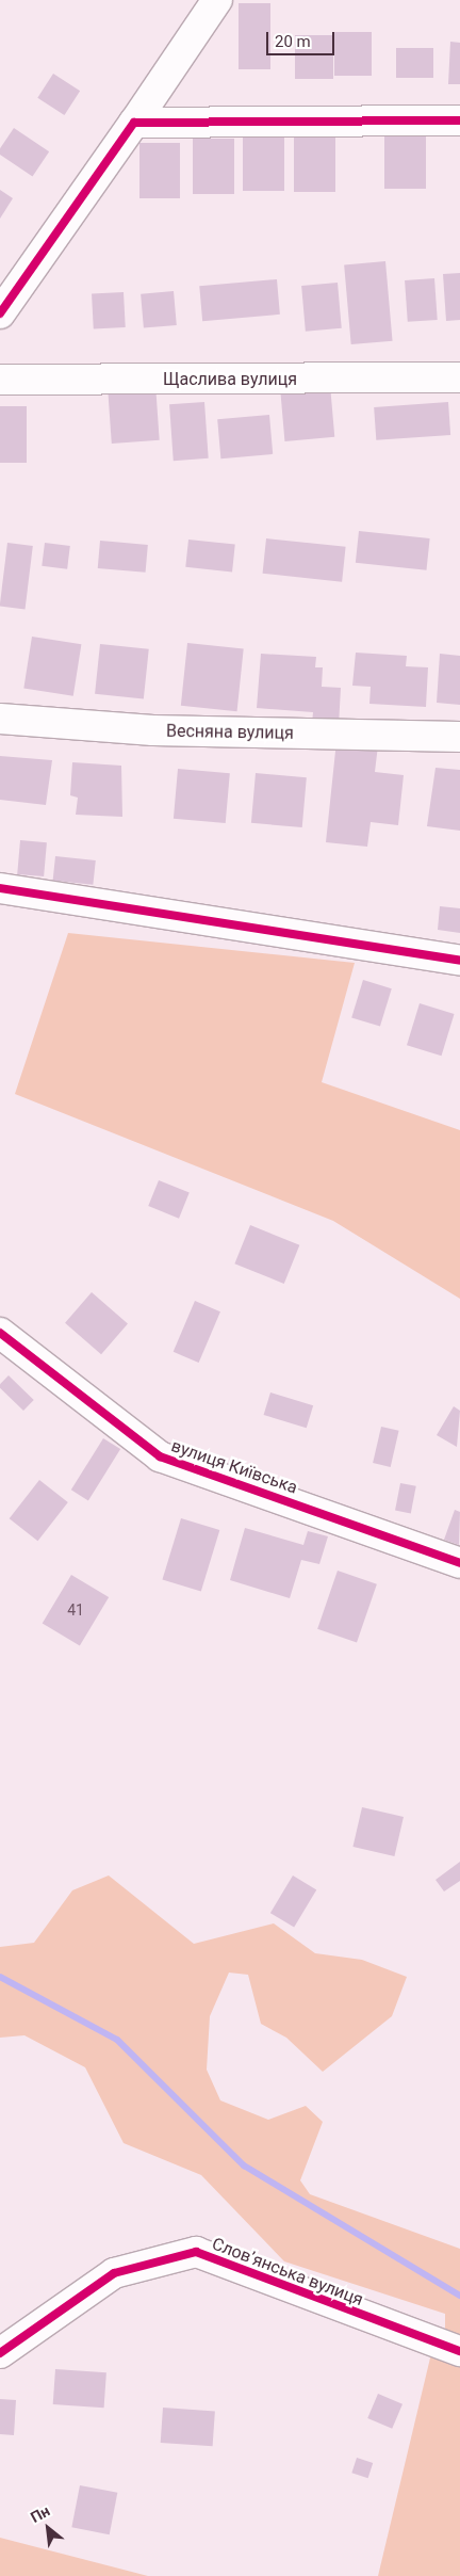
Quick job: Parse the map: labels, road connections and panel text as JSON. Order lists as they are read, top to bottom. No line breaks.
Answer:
{"streets":{"street":["Щаслива вулиця","Весняна вулиця","вулиця Київська","Словʼянська вулиця"]},"house_numbers":["41"],"scale_bar":"20 m","north":"top left"}
